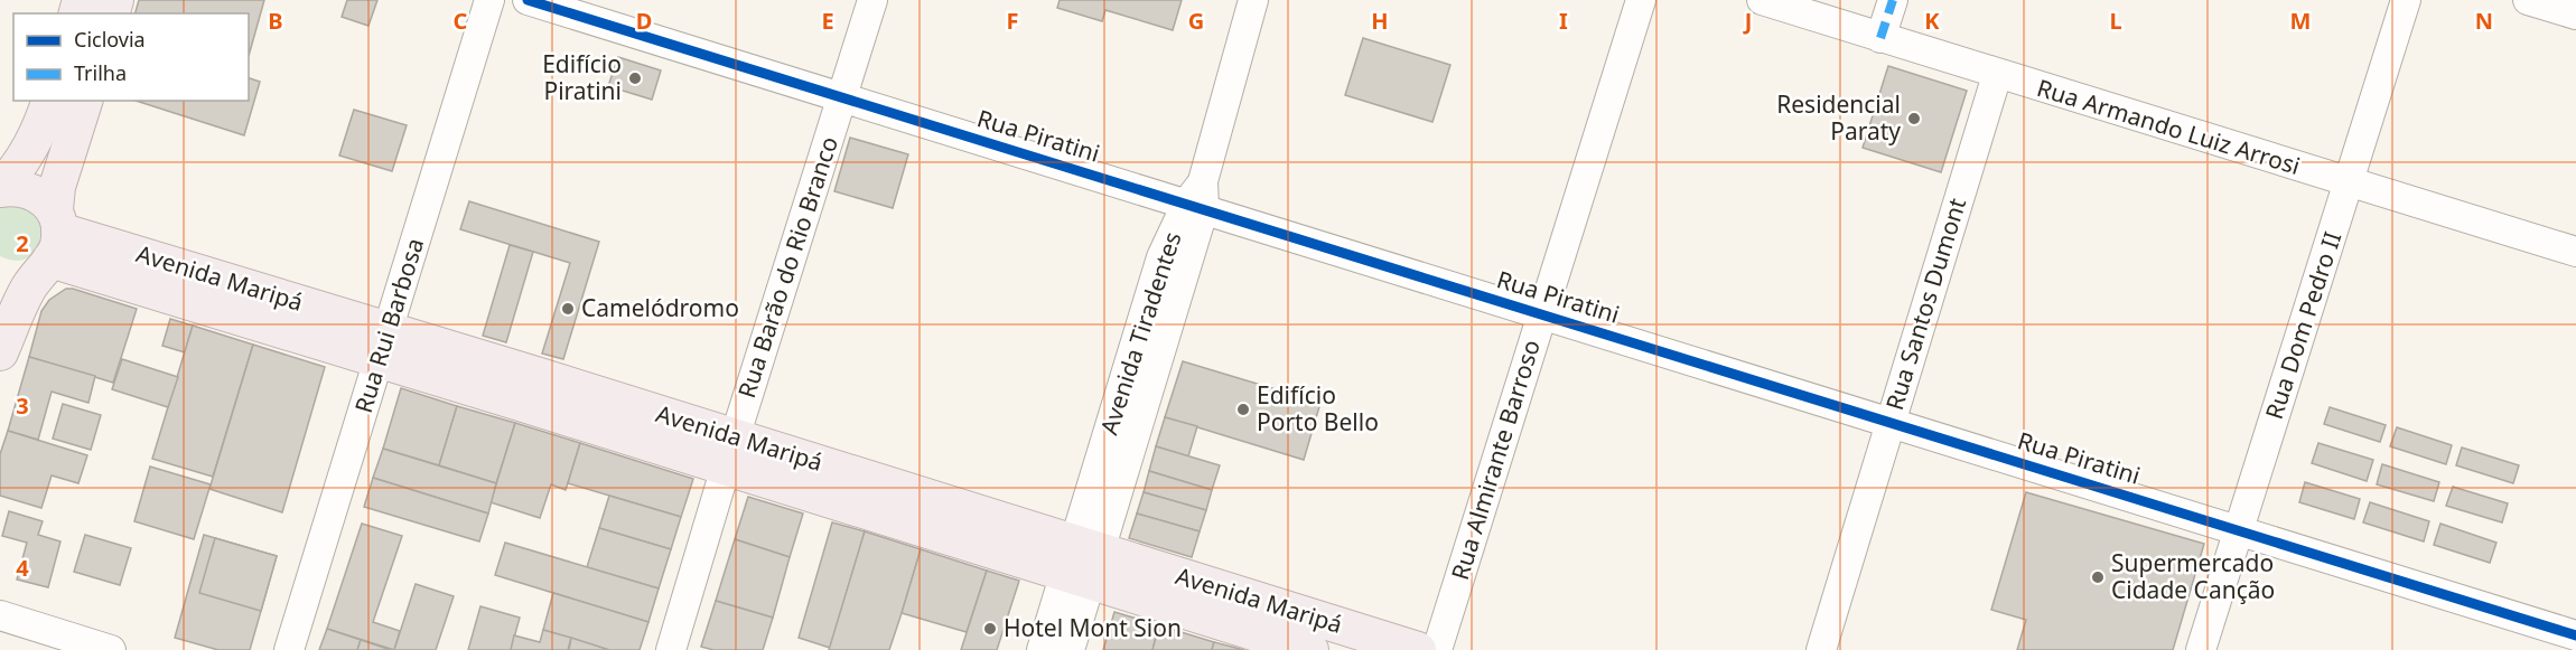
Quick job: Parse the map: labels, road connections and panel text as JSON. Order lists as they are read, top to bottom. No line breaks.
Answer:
{"streets":{"main road":["Avenida Maripá"],"street":["Rua Armando Luiz Arrosi","Rua Piratini","Rua Barão do Rio Branco","Rua Santos Dumont","Rua Rui Barbosa","Rua Dom Pedro II","Avenida Tiradentes","Rua Almirante Barroso"]},"crossings":[["Rua Armando Luiz Arrosi","Rua Santos Dumont"],["Rua Armando Luiz Arrosi","Rua Dom Pedro II"],["Rua Piratini","Rua Barão do Rio Branco"],["Rua Piratini","Rua Santos Dumont"],["Rua Piratini","Rua Dom Pedro II"],["Rua Piratini","Avenida Tiradentes"],["Rua Piratini","Rua Almirante Barroso"],["Rua Barão do Rio Branco","Avenida Maripá"],["Avenida Maripá","Rua Rui Barbosa"],["Avenida Maripá","Avenida Tiradentes"]],"places":["Edifício Piratini","Residencial Paraty","Camelódromo","Edifício Porto Bello","Supermercado Cidade Canção","Hotel Mont Sion"],"legend":["Ciclovia","Trilha"],"grid":{"columns":["B","C","D","E","F","G","H","I","J","K","L","M","N"],"rows":["2","3","4"]}}
